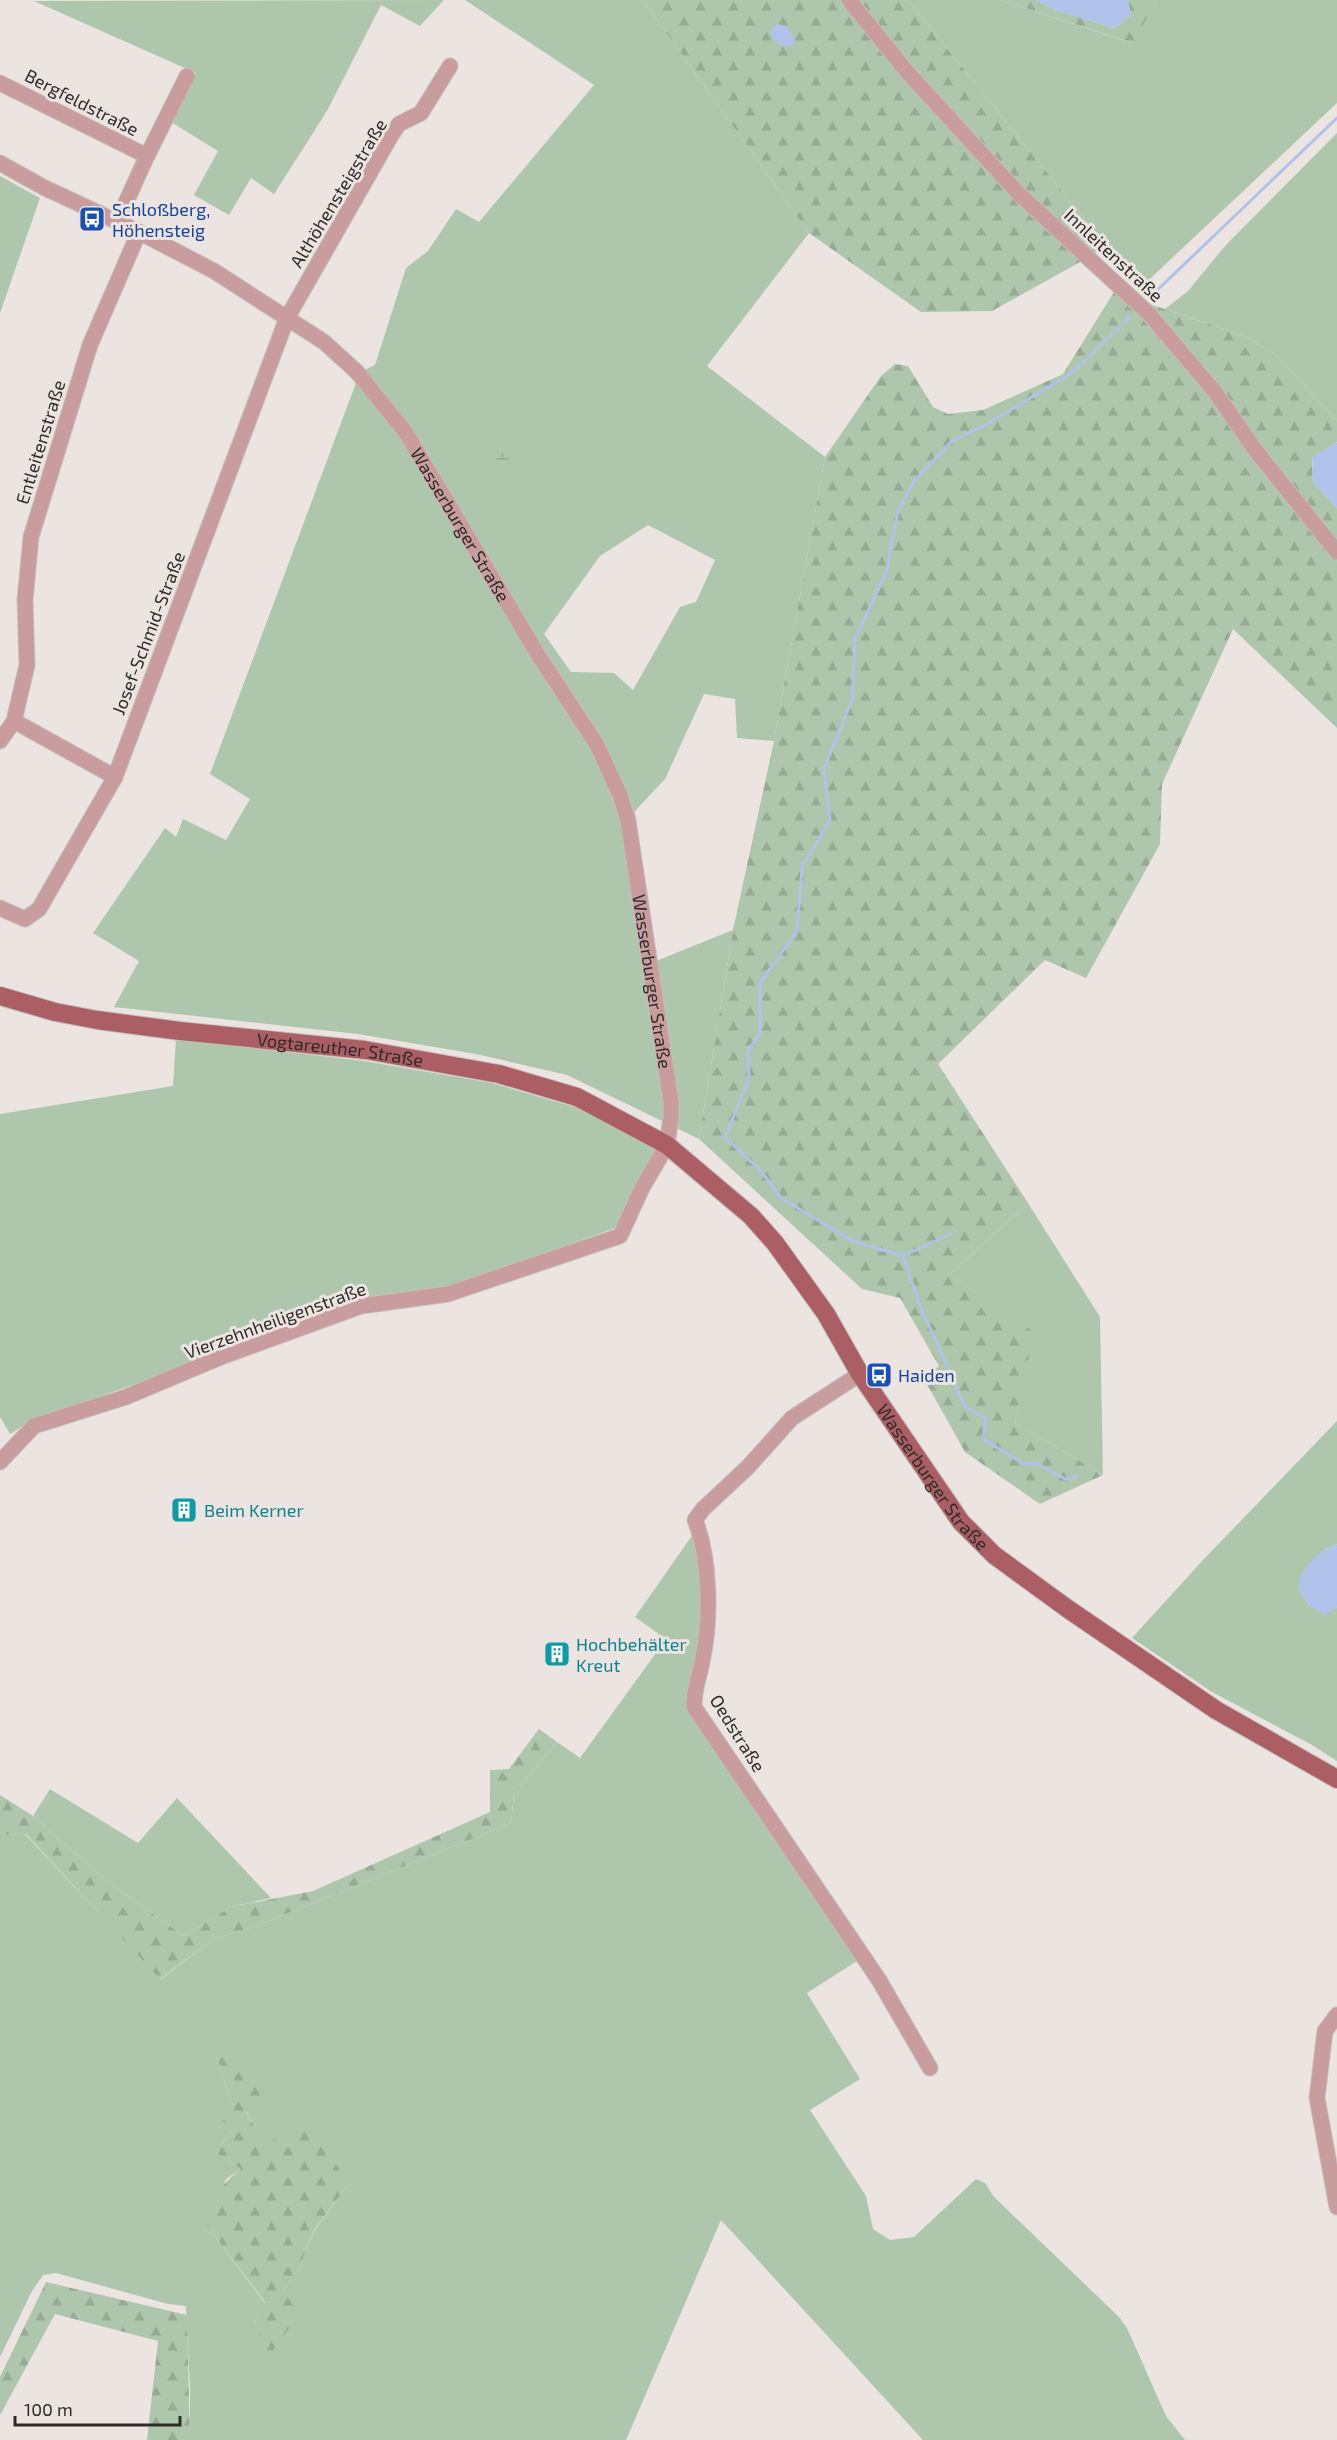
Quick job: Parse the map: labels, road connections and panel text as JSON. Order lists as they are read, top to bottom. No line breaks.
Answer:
{"streets":{"main road":["Wasserburger Straße","Vogtareuther Straße"],"street":["Bergfeldstraße","Althöhensteigstraße","Innleitenstraße","Entleitenstraße","Josef-Schmid-Straße","Vierzehnheiligenstraße","Oedstraße"]},"crossings":[["Althöhensteigstraße","Wasserburger Straße"],["Althöhensteigstraße","Josef-Schmid-Straße"],["Entleitenstraße","Wasserburger Straße"],["Wasserburger Straße","Josef-Schmid-Straße"],["Wasserburger Straße","Vogtareuther Straße"],["Wasserburger Straße","Vierzehnheiligenstraße"],["Wasserburger Straße","Oedstraße"],["Vogtareuther Straße","Vierzehnheiligenstraße"]],"places":{"bus stop":["Schloßberg, Höhensteig","Haiden"],"building":["Beim Kerner","Hochbehälter Kreut"]},"scale_bar":"100 m"}
